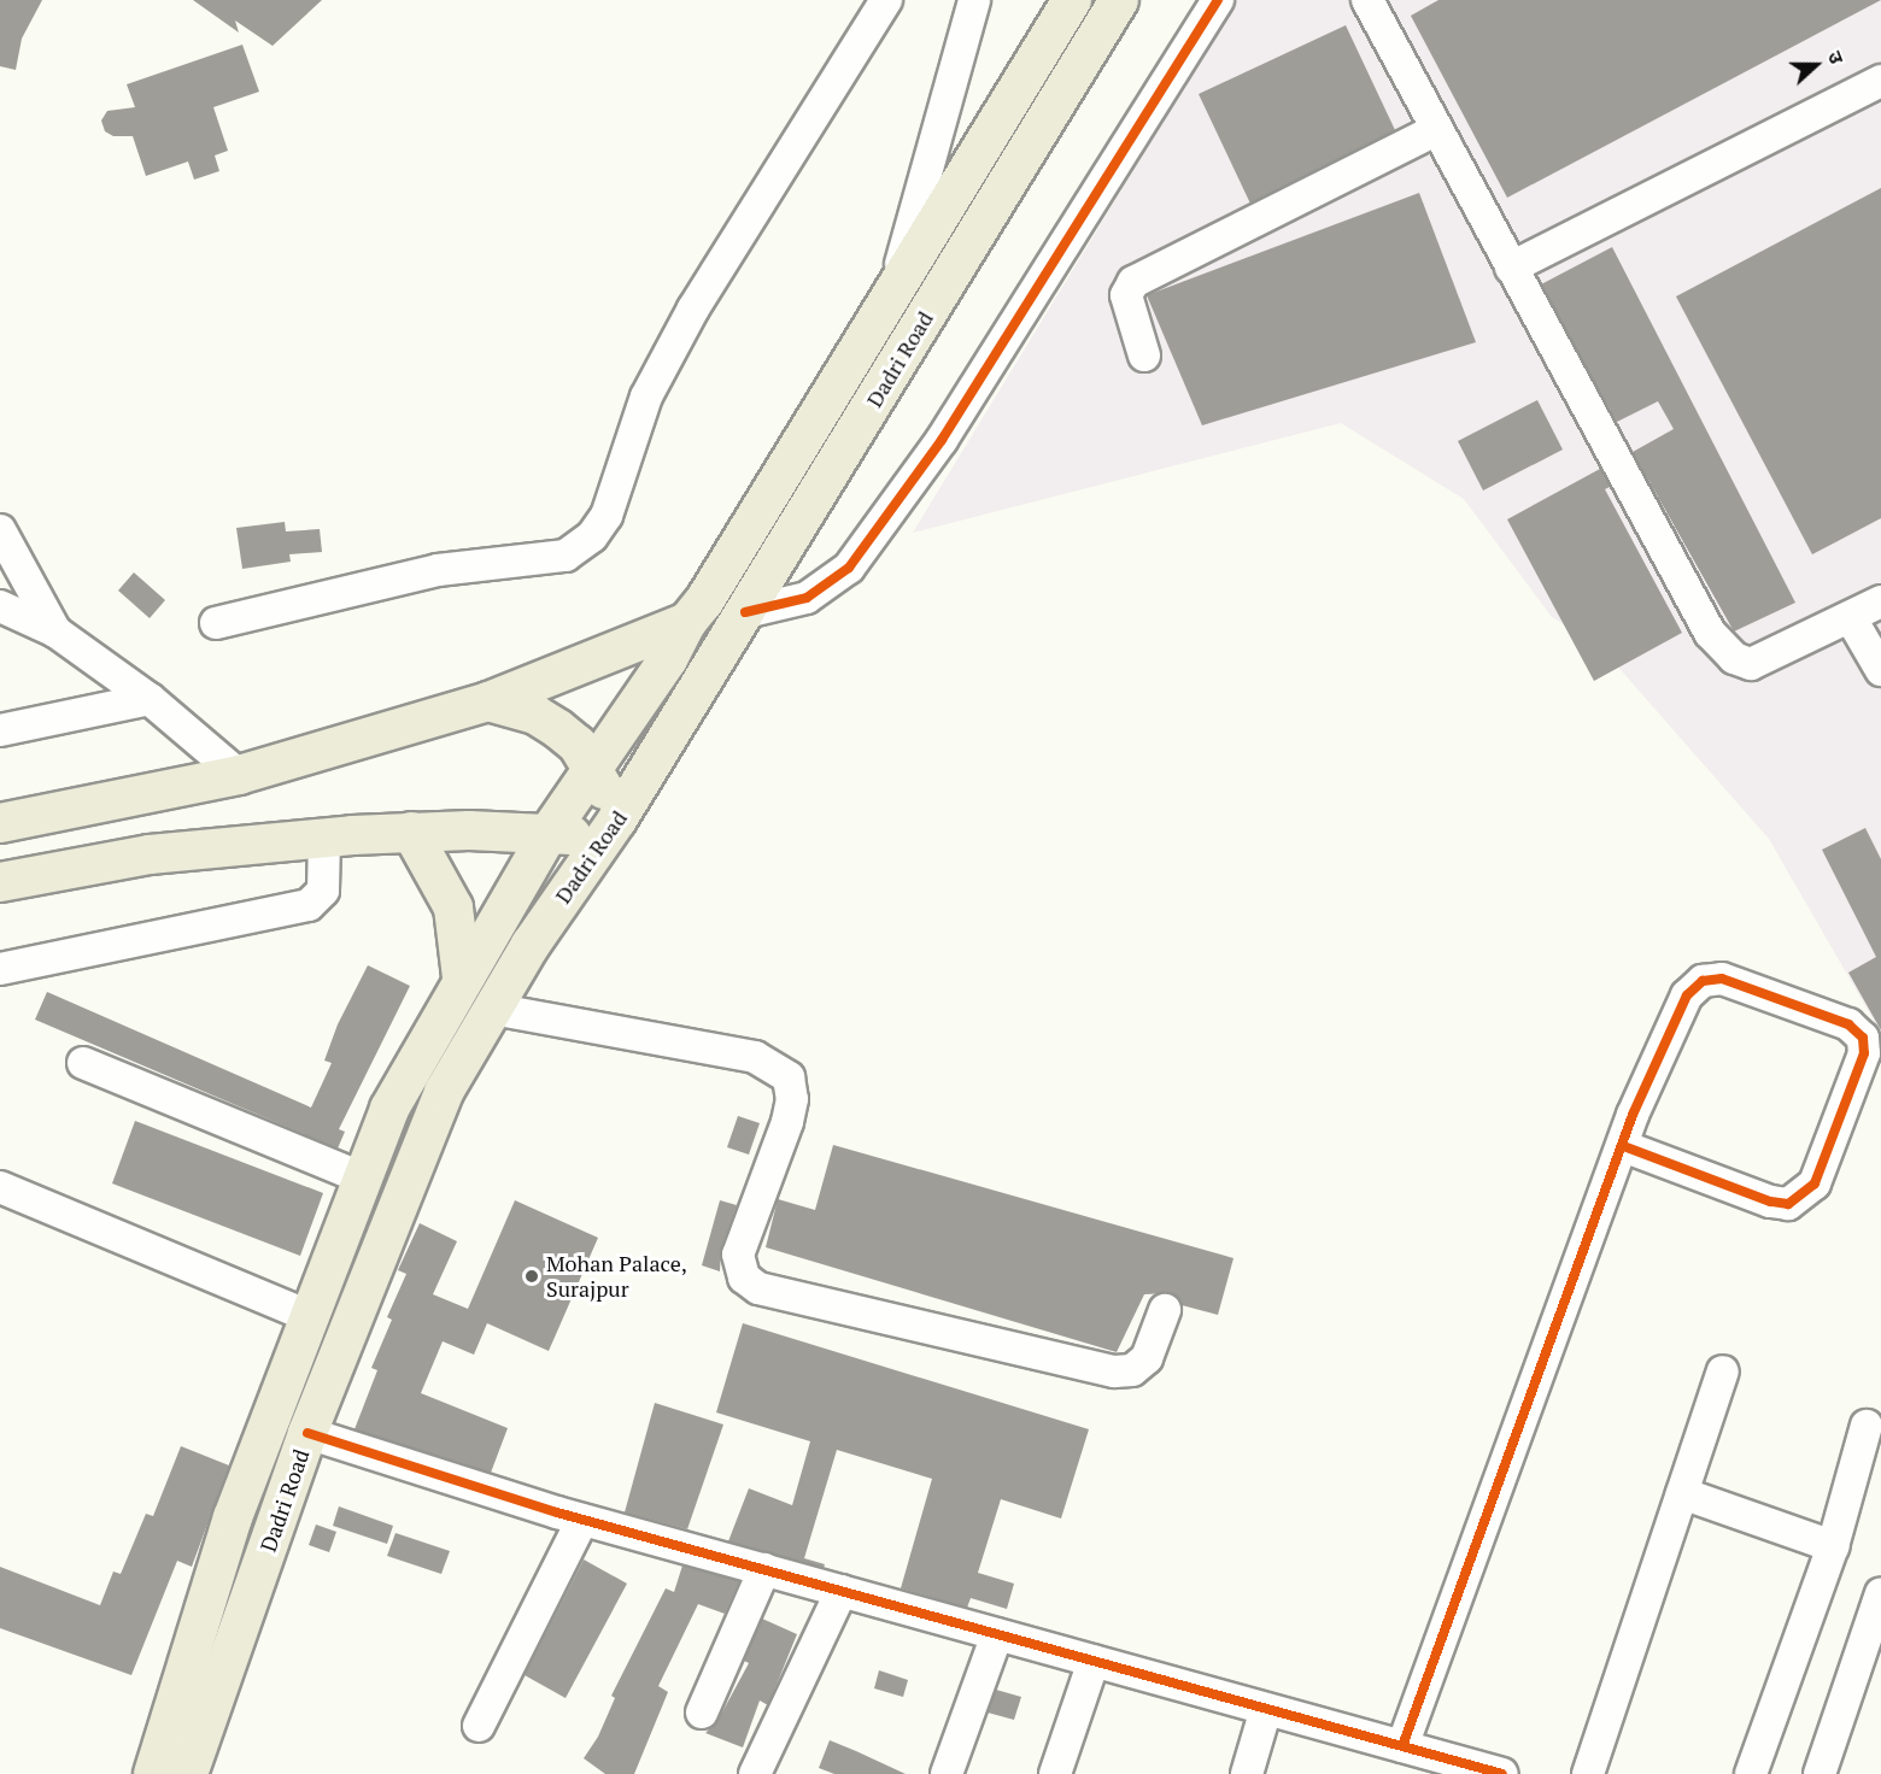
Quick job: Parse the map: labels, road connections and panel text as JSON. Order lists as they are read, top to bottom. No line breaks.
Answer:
{"streets":{"main road":["Dadri Road"]},"places":["Mohan Palace, Surajpur"],"north":"right"}
